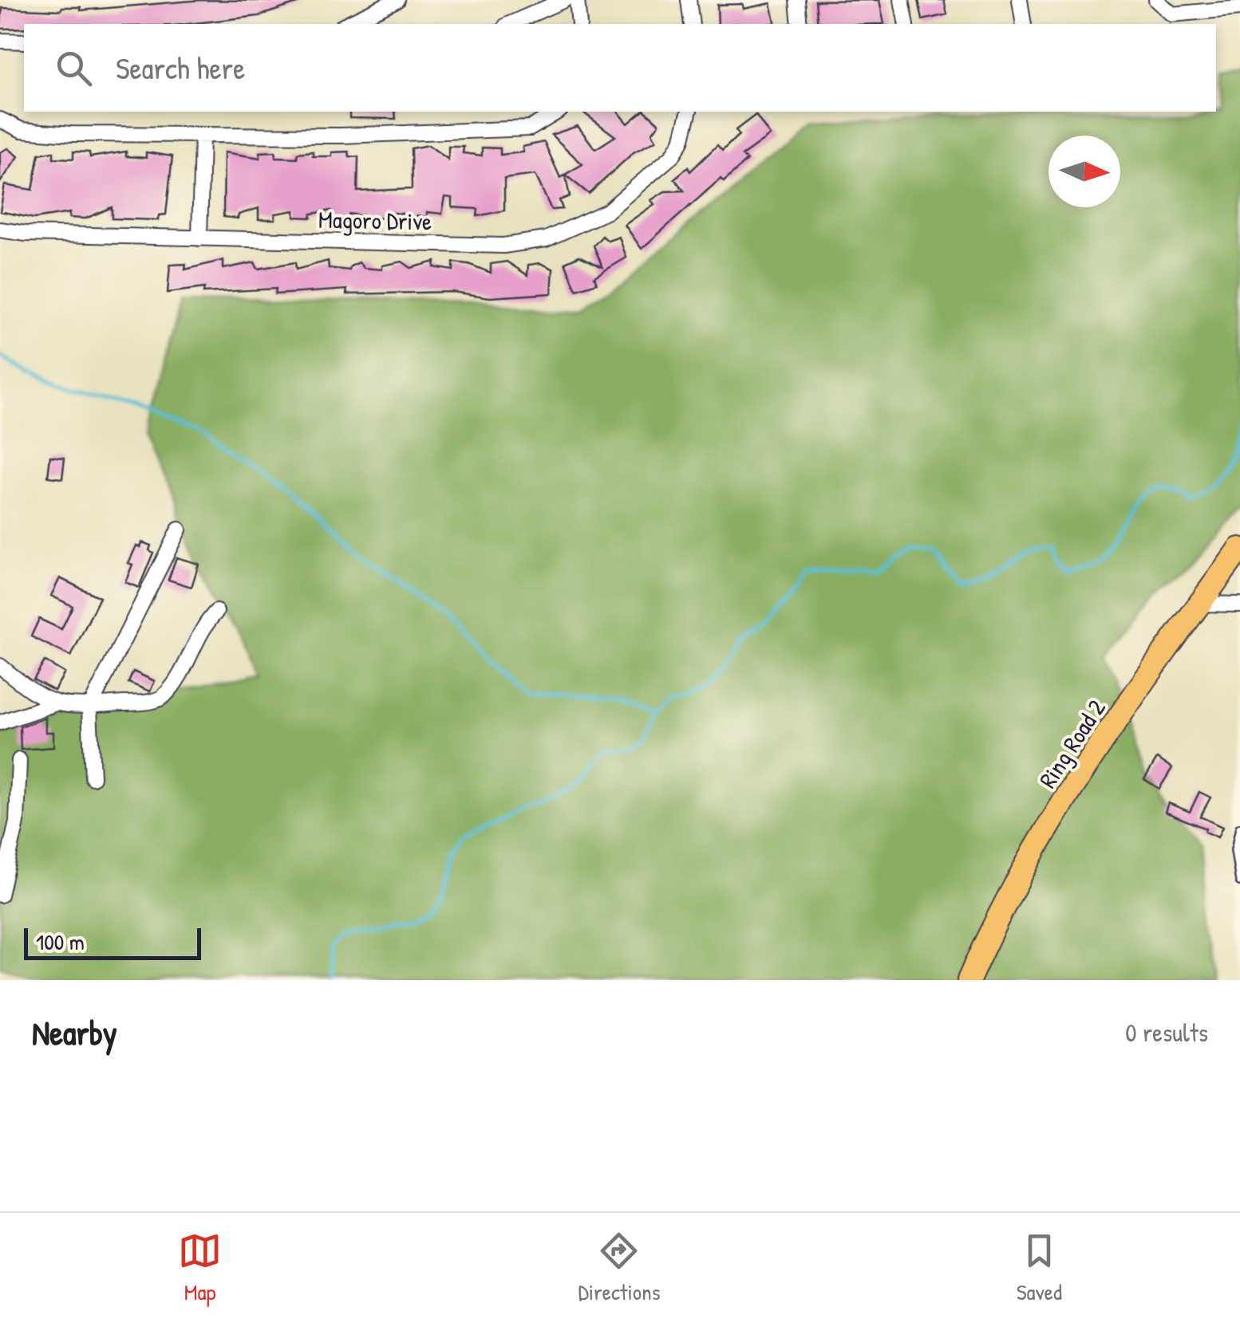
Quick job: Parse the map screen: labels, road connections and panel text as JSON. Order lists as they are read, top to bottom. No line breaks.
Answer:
{"streets":{"main road":["Ring Road 2"],"street":["Magoro Drive"]},"scale_bar":"100 m","north":"right","page":{"search":"Search here","scale":"100 m","heading":["Nearby","0 results"],"nav":["Map","Directions","Saved"]}}
